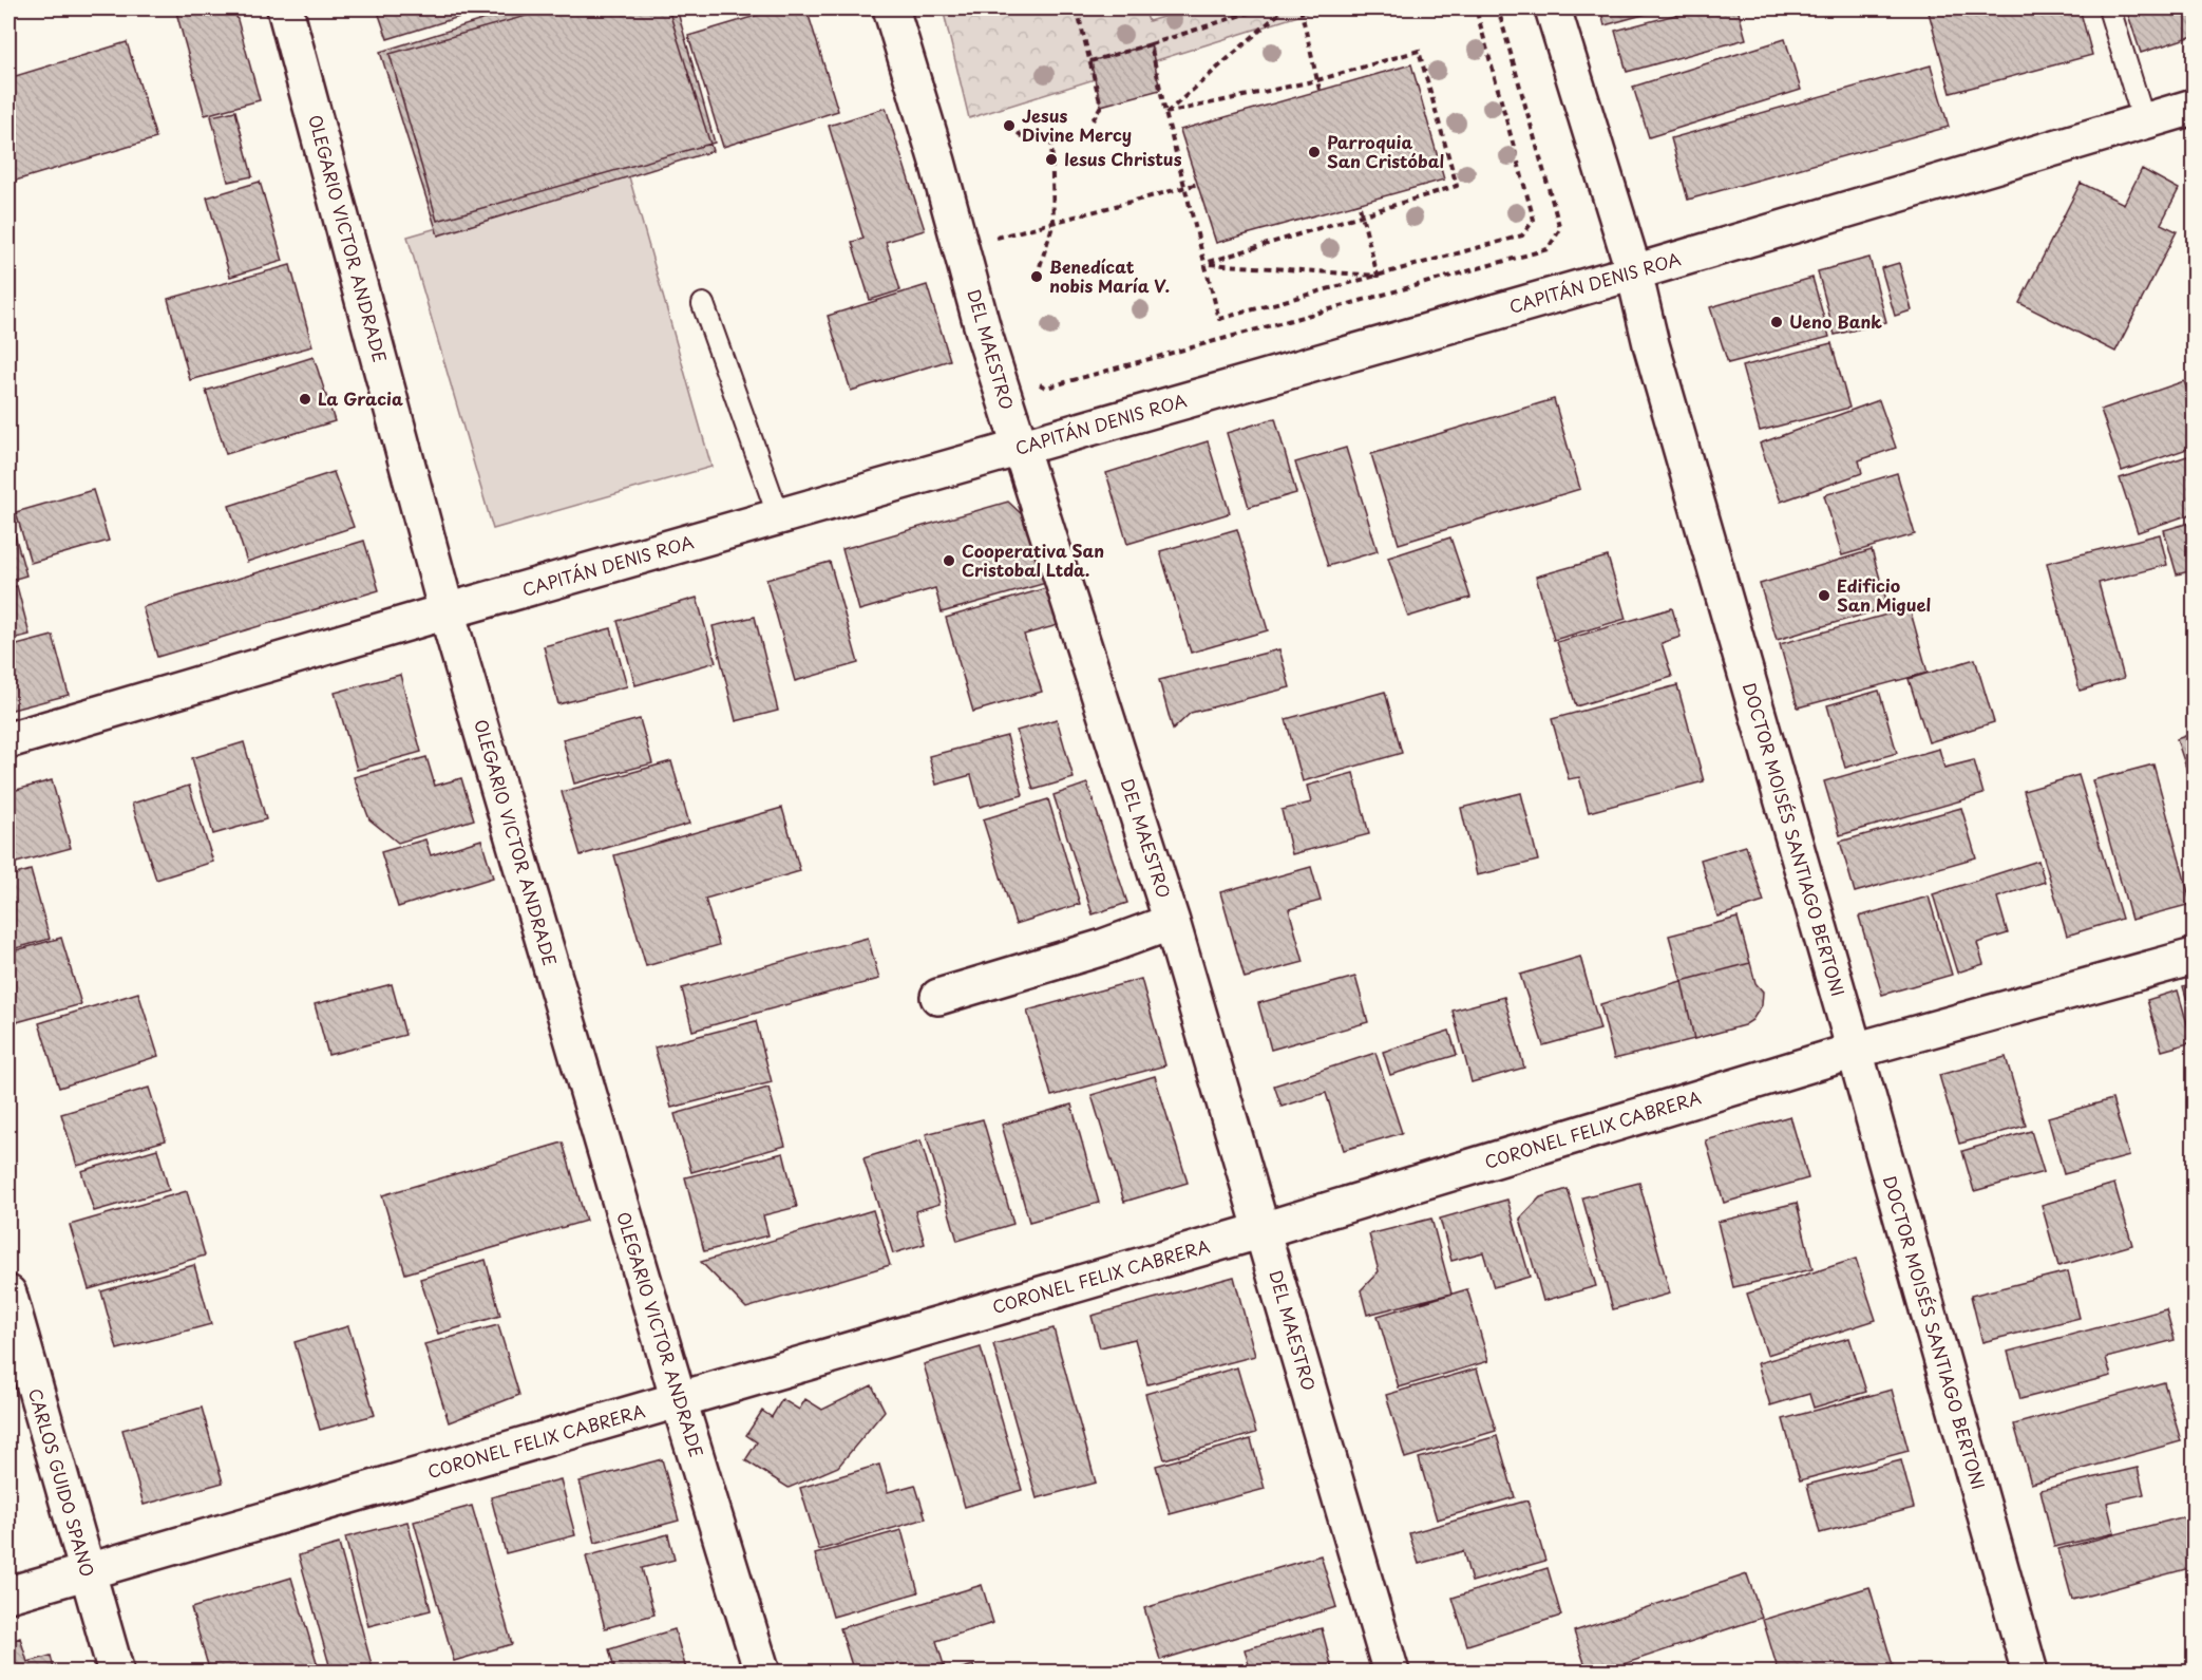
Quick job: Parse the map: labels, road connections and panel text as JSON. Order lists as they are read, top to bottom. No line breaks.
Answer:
{"streets":{"street":["OLEGARIO VICTOR ANDRADE","CAPITÁN DENIS ROA","DEL MAESTRO","DOCTOR MOISÉS SANTIAGO BERTONI","CORONEL FELIX CABRERA","CARLOS GUIDO SPANO"]},"crossings":[["OLEGARIO VICTOR ANDRADE","CAPITÁN DENIS ROA"],["OLEGARIO VICTOR ANDRADE","CORONEL FELIX CABRERA"],["CAPITÁN DENIS ROA","DEL MAESTRO"],["CAPITÁN DENIS ROA","DOCTOR MOISÉS SANTIAGO BERTONI"],["DEL MAESTRO","CORONEL FELIX CABRERA"],["DOCTOR MOISÉS SANTIAGO BERTONI","CORONEL FELIX CABRERA"],["CORONEL FELIX CABRERA","CARLOS GUIDO SPANO"]],"places":["Jesus Divine Mercy","Parroquia San Cristóbal","Iesus Christus","Benedícat nobis María V.","Ueno Bank","La Gracia","Cooperativa San Cristobal Ltda.","Edificio San Miguel"]}
